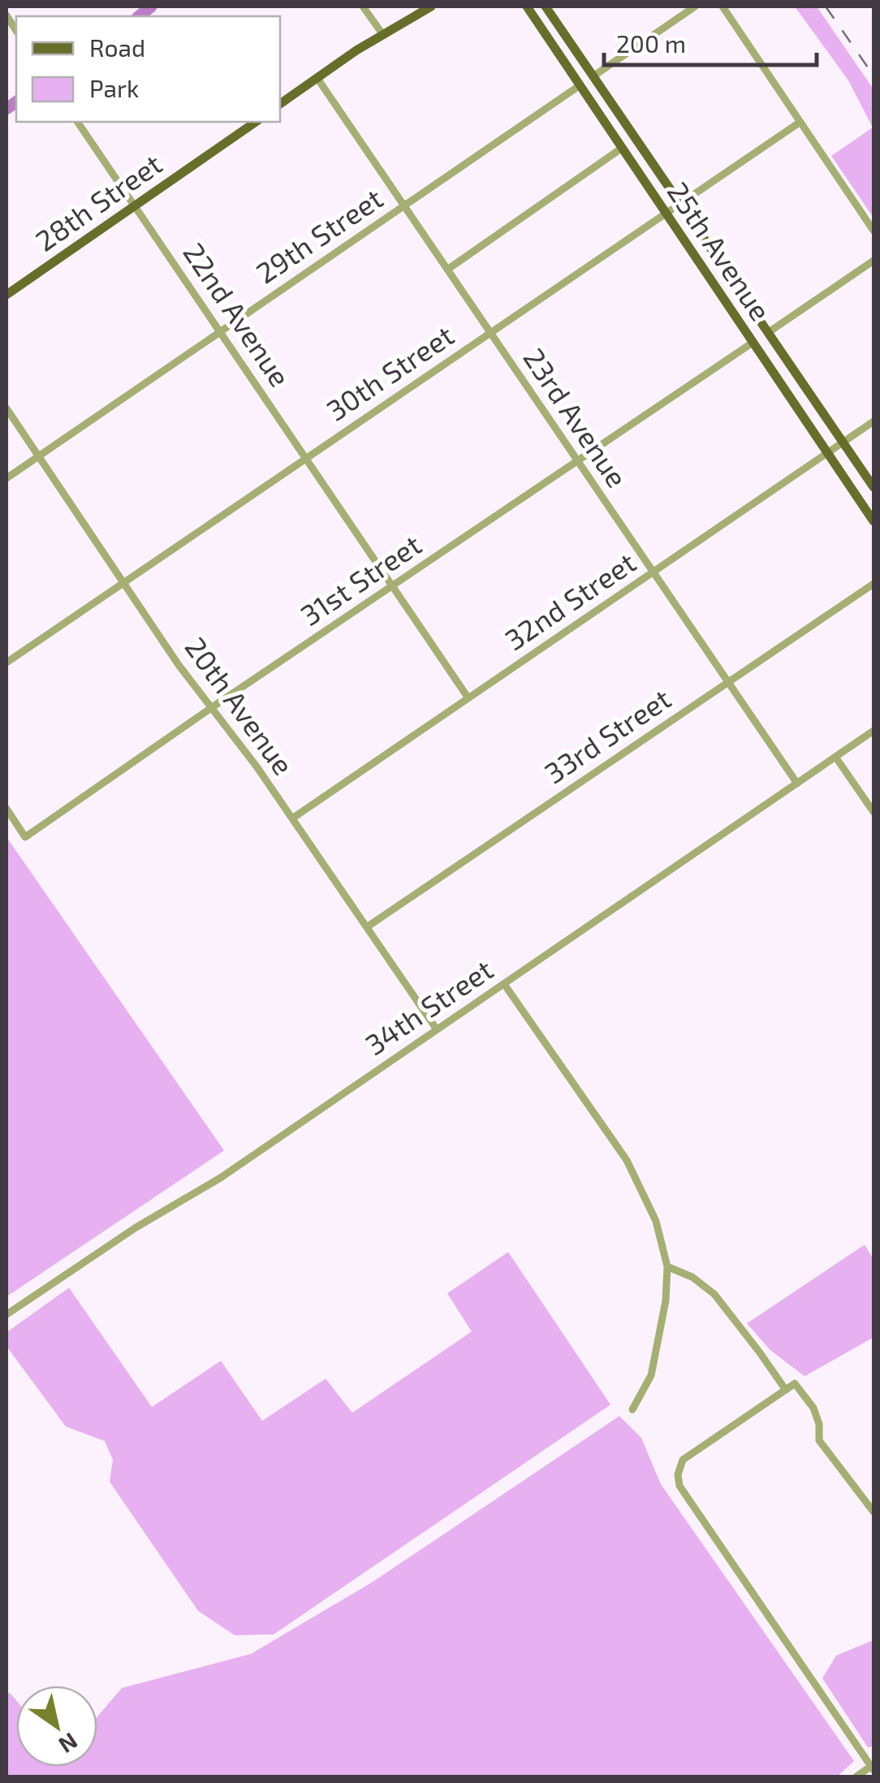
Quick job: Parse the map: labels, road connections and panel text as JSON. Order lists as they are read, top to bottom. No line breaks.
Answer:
{"streets":{"main road":["28th Street","25th Avenue"],"street":["29th Street","22nd Avenue","30th Street","23rd Avenue","31st Street","32nd Street","20th Avenue","33rd Street","34th Street"]},"crossings":[["28th Street","22nd Avenue"],["29th Street","25th Avenue"],["29th Street","22nd Avenue"],["29th Street","23rd Avenue"],["29th Street","20th Avenue"],["25th Avenue","30th Street"],["25th Avenue","31st Street"],["25th Avenue","32nd Street"],["22nd Avenue","30th Street"],["22nd Avenue","31st Street"],["22nd Avenue","32nd Street"],["30th Street","23rd Avenue"],["30th Street","20th Avenue"],["23rd Avenue","31st Street"],["23rd Avenue","32nd Street"],["23rd Avenue","33rd Street"],["23rd Avenue","34th Street"],["31st Street","20th Avenue"],["32nd Street","20th Avenue"],["20th Avenue","33rd Street"],["20th Avenue","34th Street"]],"legend":["Road","Park"],"scale_bar":"200 m","north":"bottom right"}
